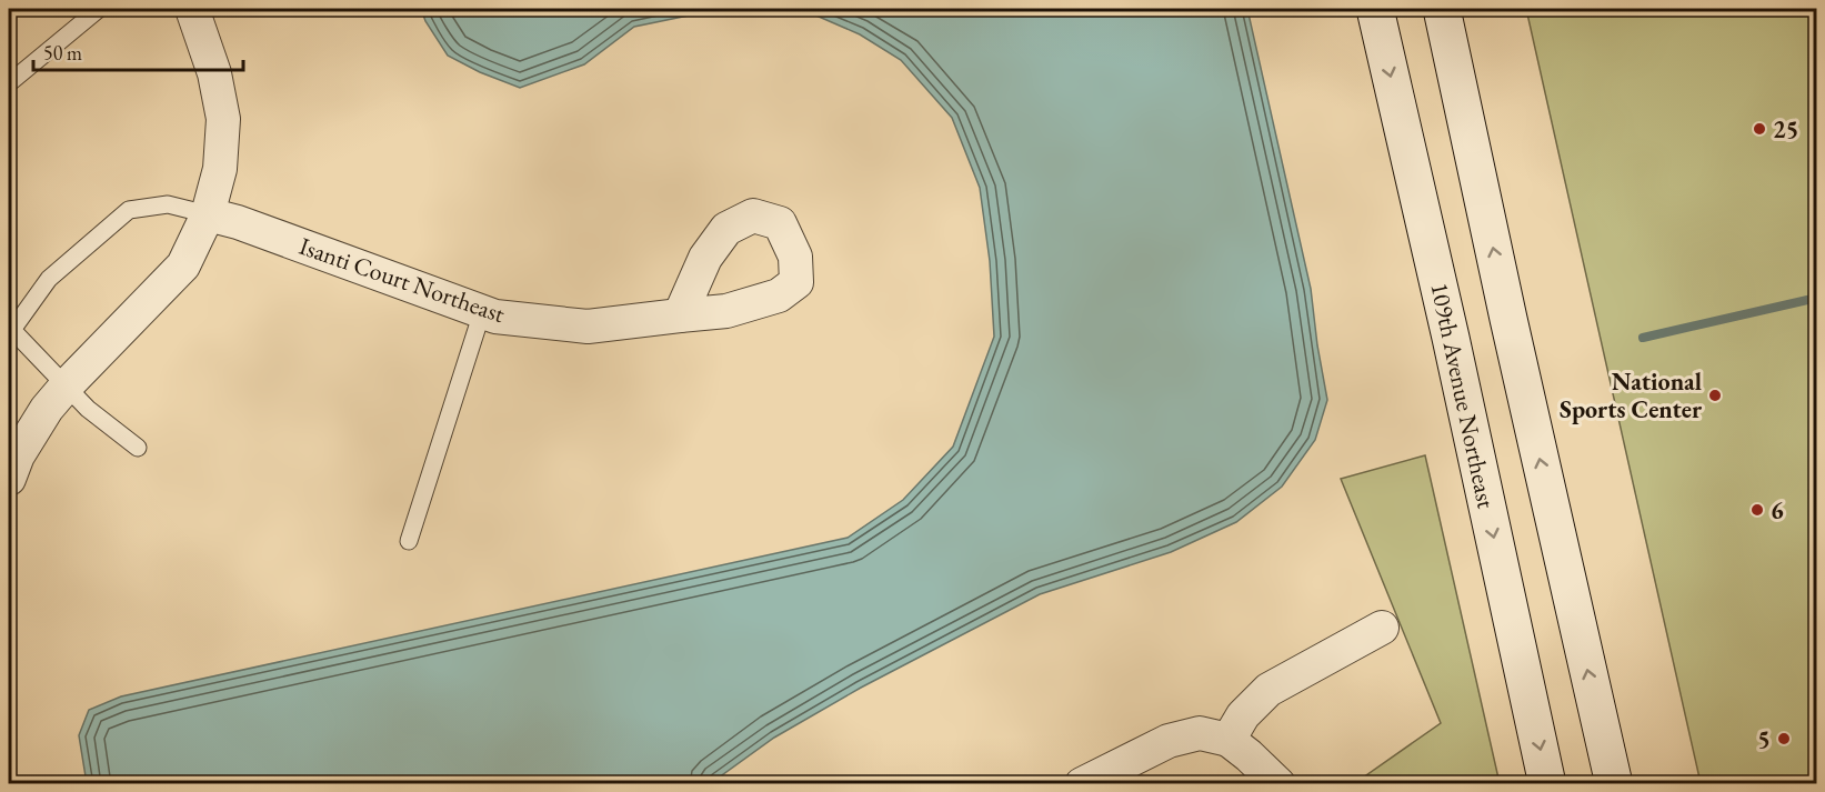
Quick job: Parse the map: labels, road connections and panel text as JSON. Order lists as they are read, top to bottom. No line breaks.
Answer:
{"streets":{"main road":["109th Avenue Northeast"],"street":["Isanti Court Northeast"]},"places":["25","National Sports Center","6","5"],"scale_bar":"50 m"}
